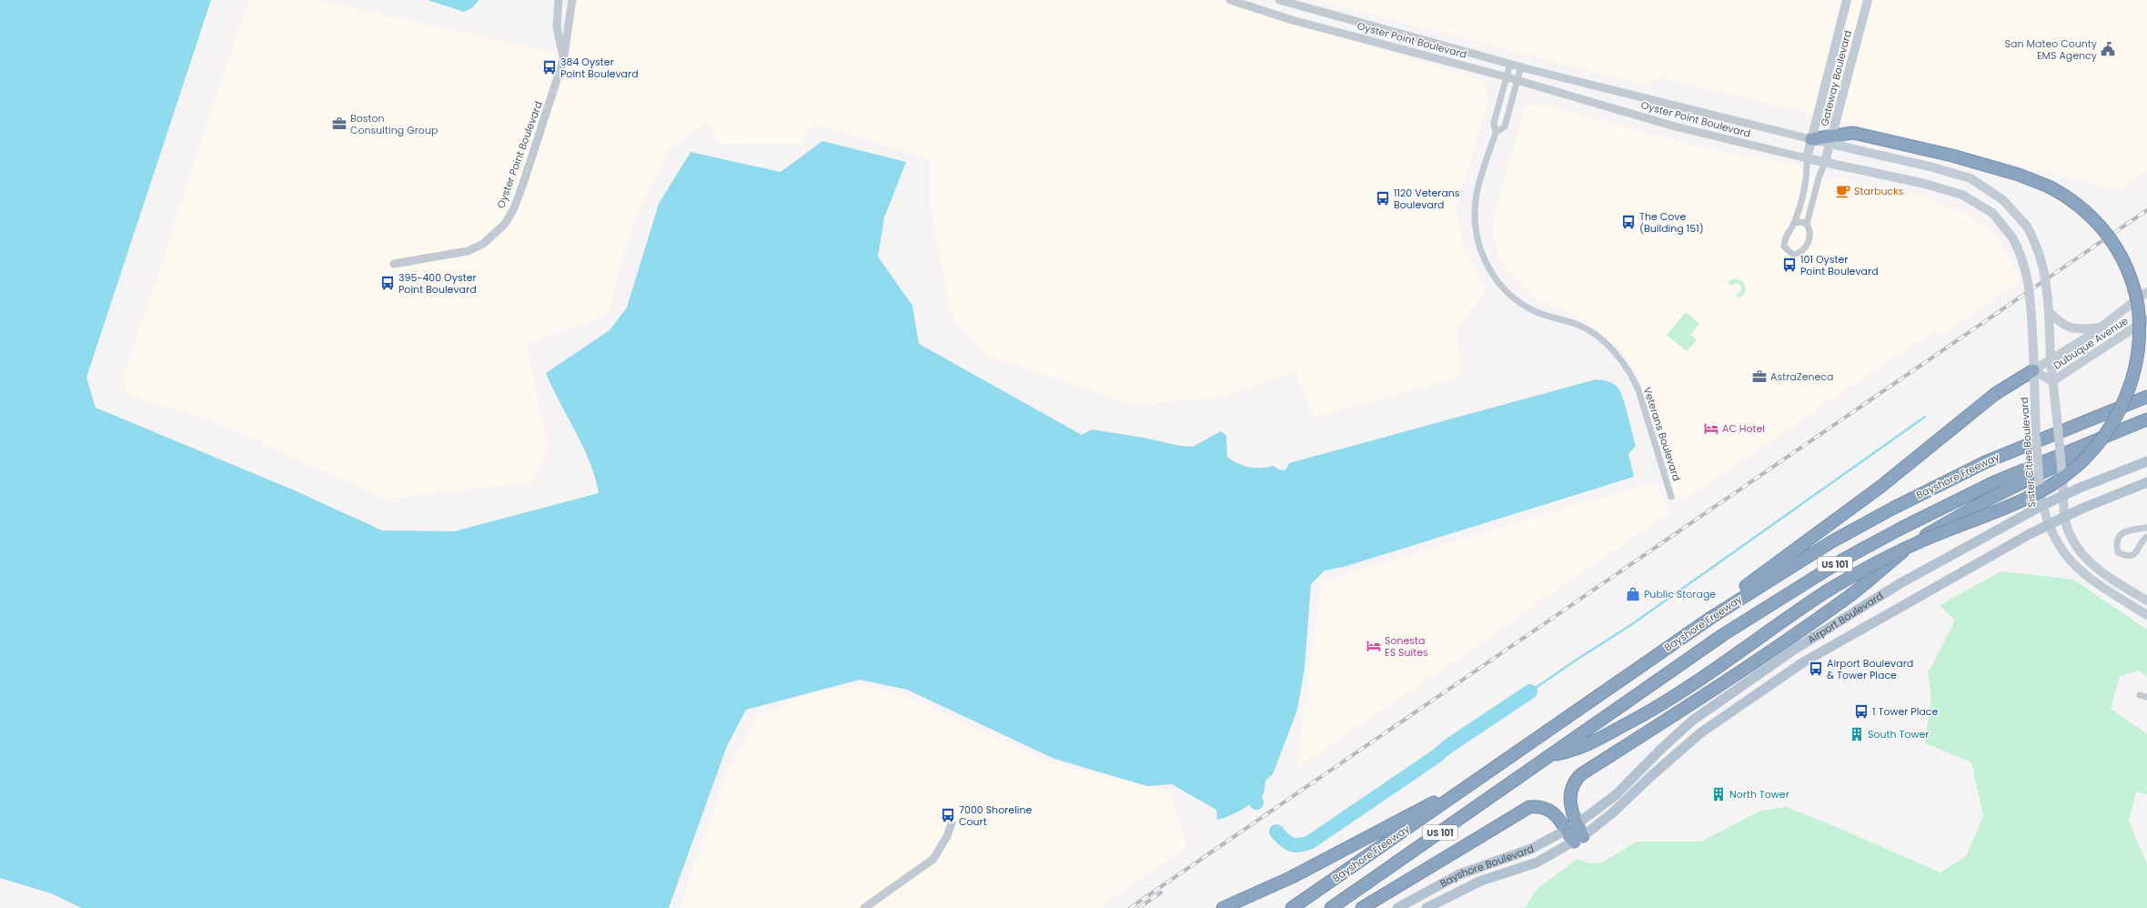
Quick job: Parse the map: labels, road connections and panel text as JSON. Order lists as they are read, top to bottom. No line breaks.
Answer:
{"streets":{"highway":["Bayshore Freeway","US 101"],"main road":["Oyster Point Boulevard","Gateway Boulevard","Dubuque Avenue","Sister Cities Boulevard","Airport Boulevard","Bayshore Boulevard"],"street":["Veterans Boulevard"]},"crossings":[["Oyster Point Boulevard","Gateway Boulevard"],["Oyster Point Boulevard","Dubuque Avenue"],["Oyster Point Boulevard","Veterans Boulevard"],["Oyster Point Boulevard","Sister Cities Boulevard"],["Dubuque Avenue","Sister Cities Boulevard"],["Sister Cities Boulevard","Airport Boulevard"],["Airport Boulevard","Bayshore Boulevard"]],"places":{"public building":["San Mateo County EMS Agency"],"bus stop":["384 Oyster Point Boulevard","1120 Veterans Boulevard","The Cove (Building 151)","101 Oyster Point Boulevard","395-400 Oyster Point Boulevard","Airport Boulevard & Tower Place","1 Tower Place","7000 Shoreline Court"],"office":["Boston Consulting Group","AstraZeneca"],"cafe":["Starbucks"],"hotel":["AC Hotel","Sonesta ES Suites"],"shop":["Public Storage"],"building":["South Tower","North Tower"]}}
